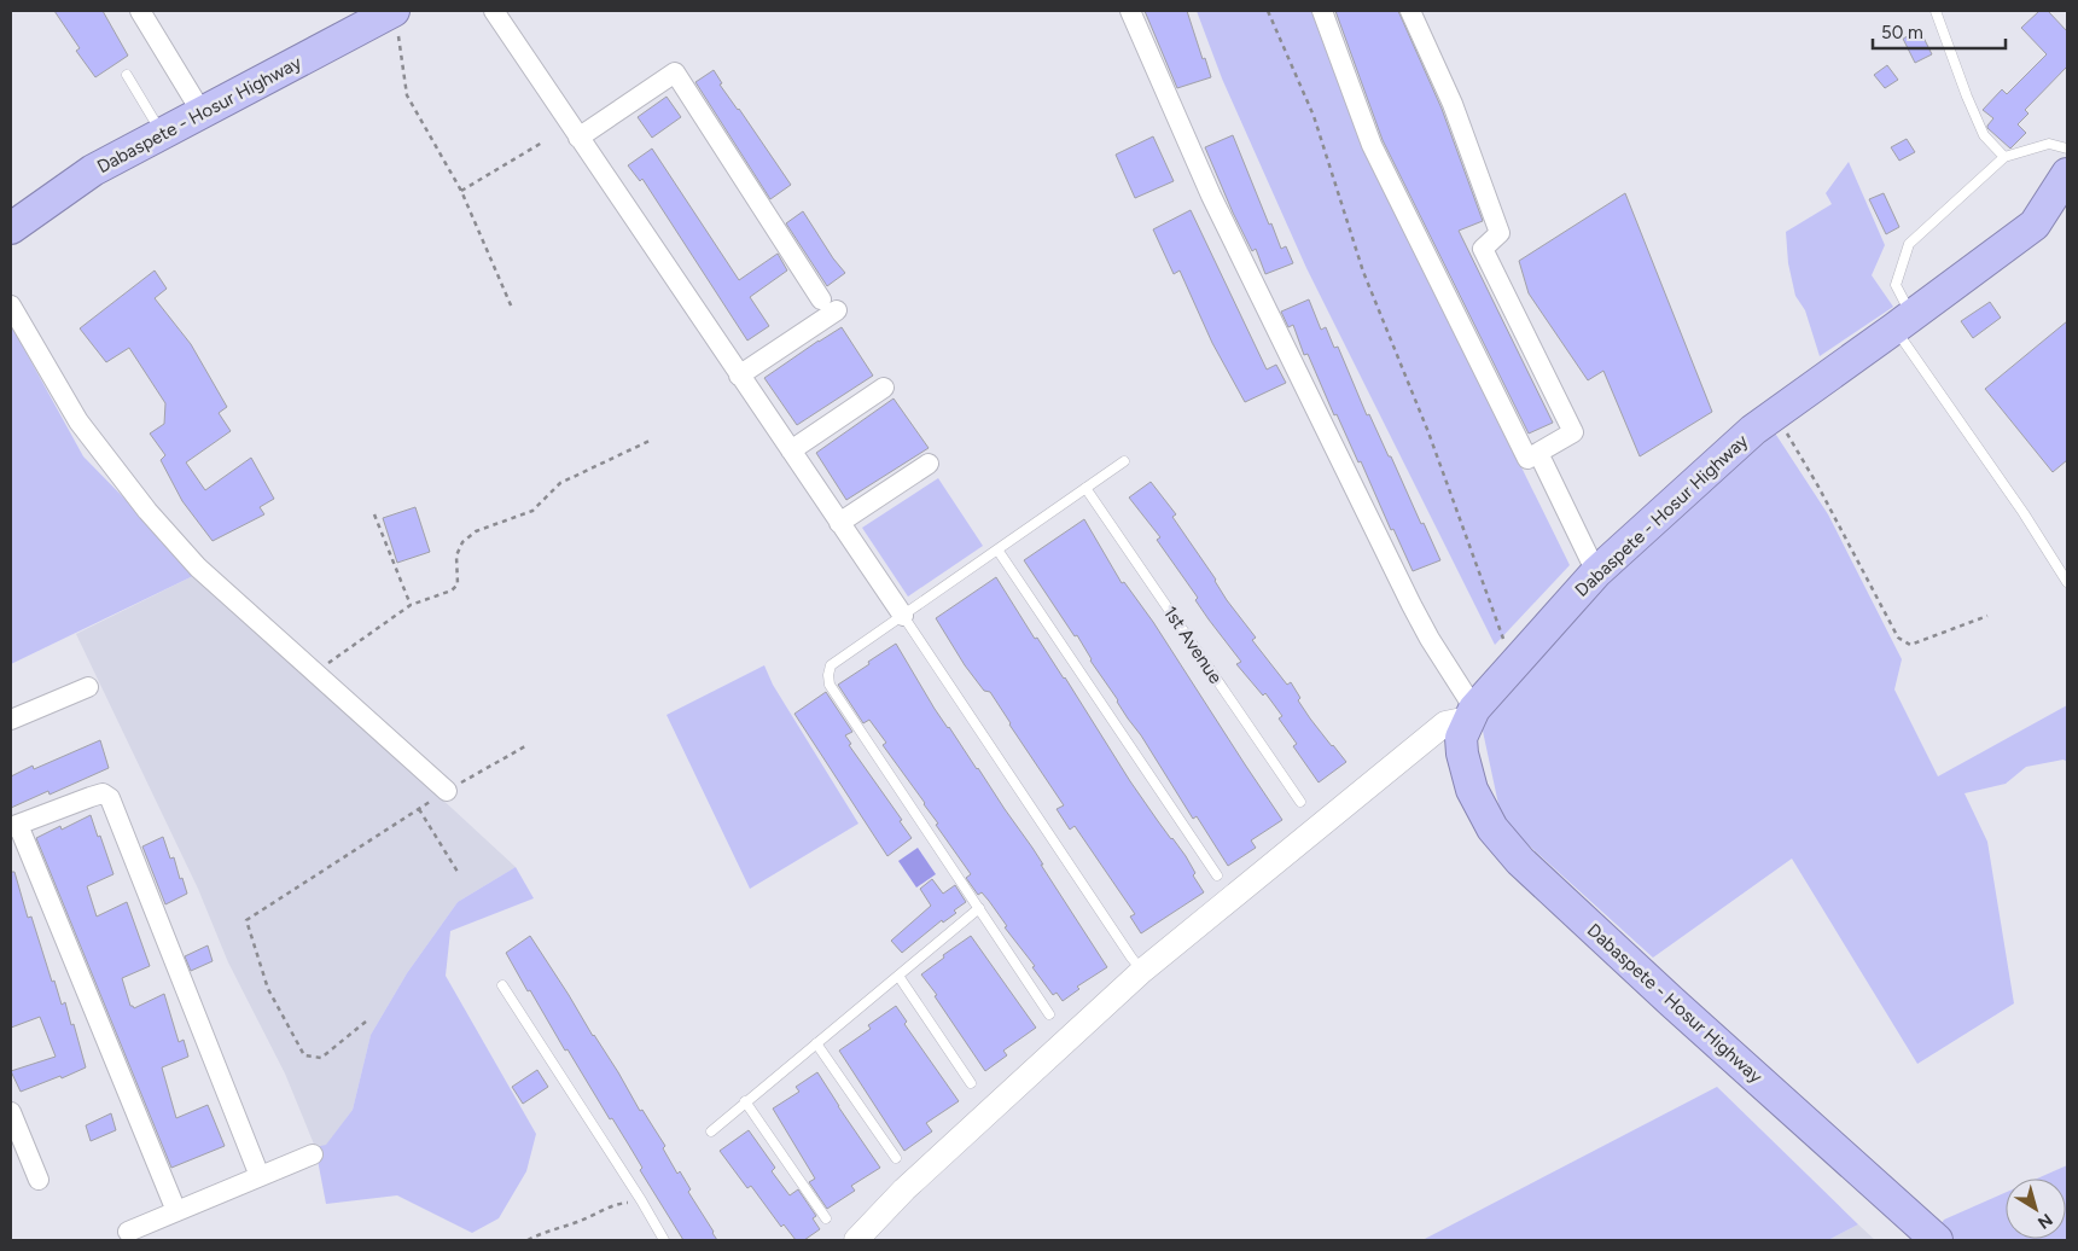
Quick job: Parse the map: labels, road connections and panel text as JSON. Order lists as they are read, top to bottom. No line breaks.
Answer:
{"streets":{"highway":["Dabaspete - Hosur Highway"],"lane":["1st Avenue"]},"scale_bar":"50 m","north":"bottom right"}
